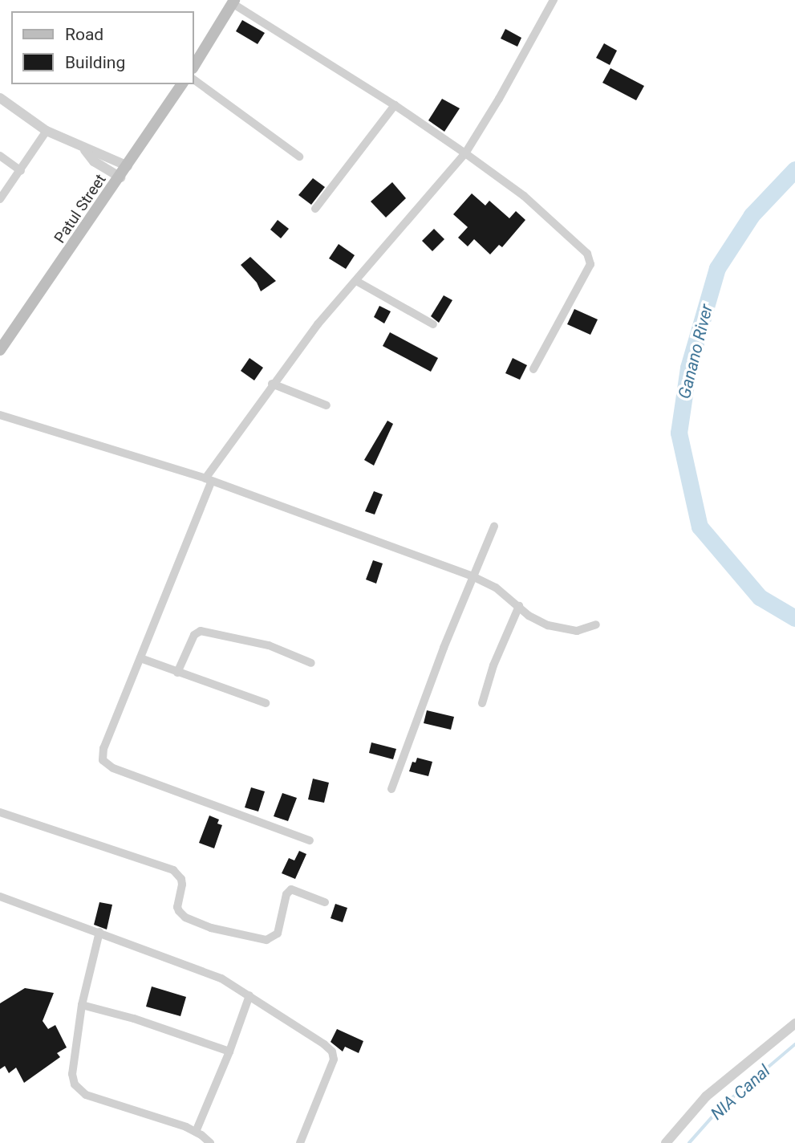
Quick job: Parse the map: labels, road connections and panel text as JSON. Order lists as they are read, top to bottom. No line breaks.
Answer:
{"streets":{"main road":["Patul Street"]},"water":["Ganano River","NIA Canal"],"legend":["Road","Building"]}
